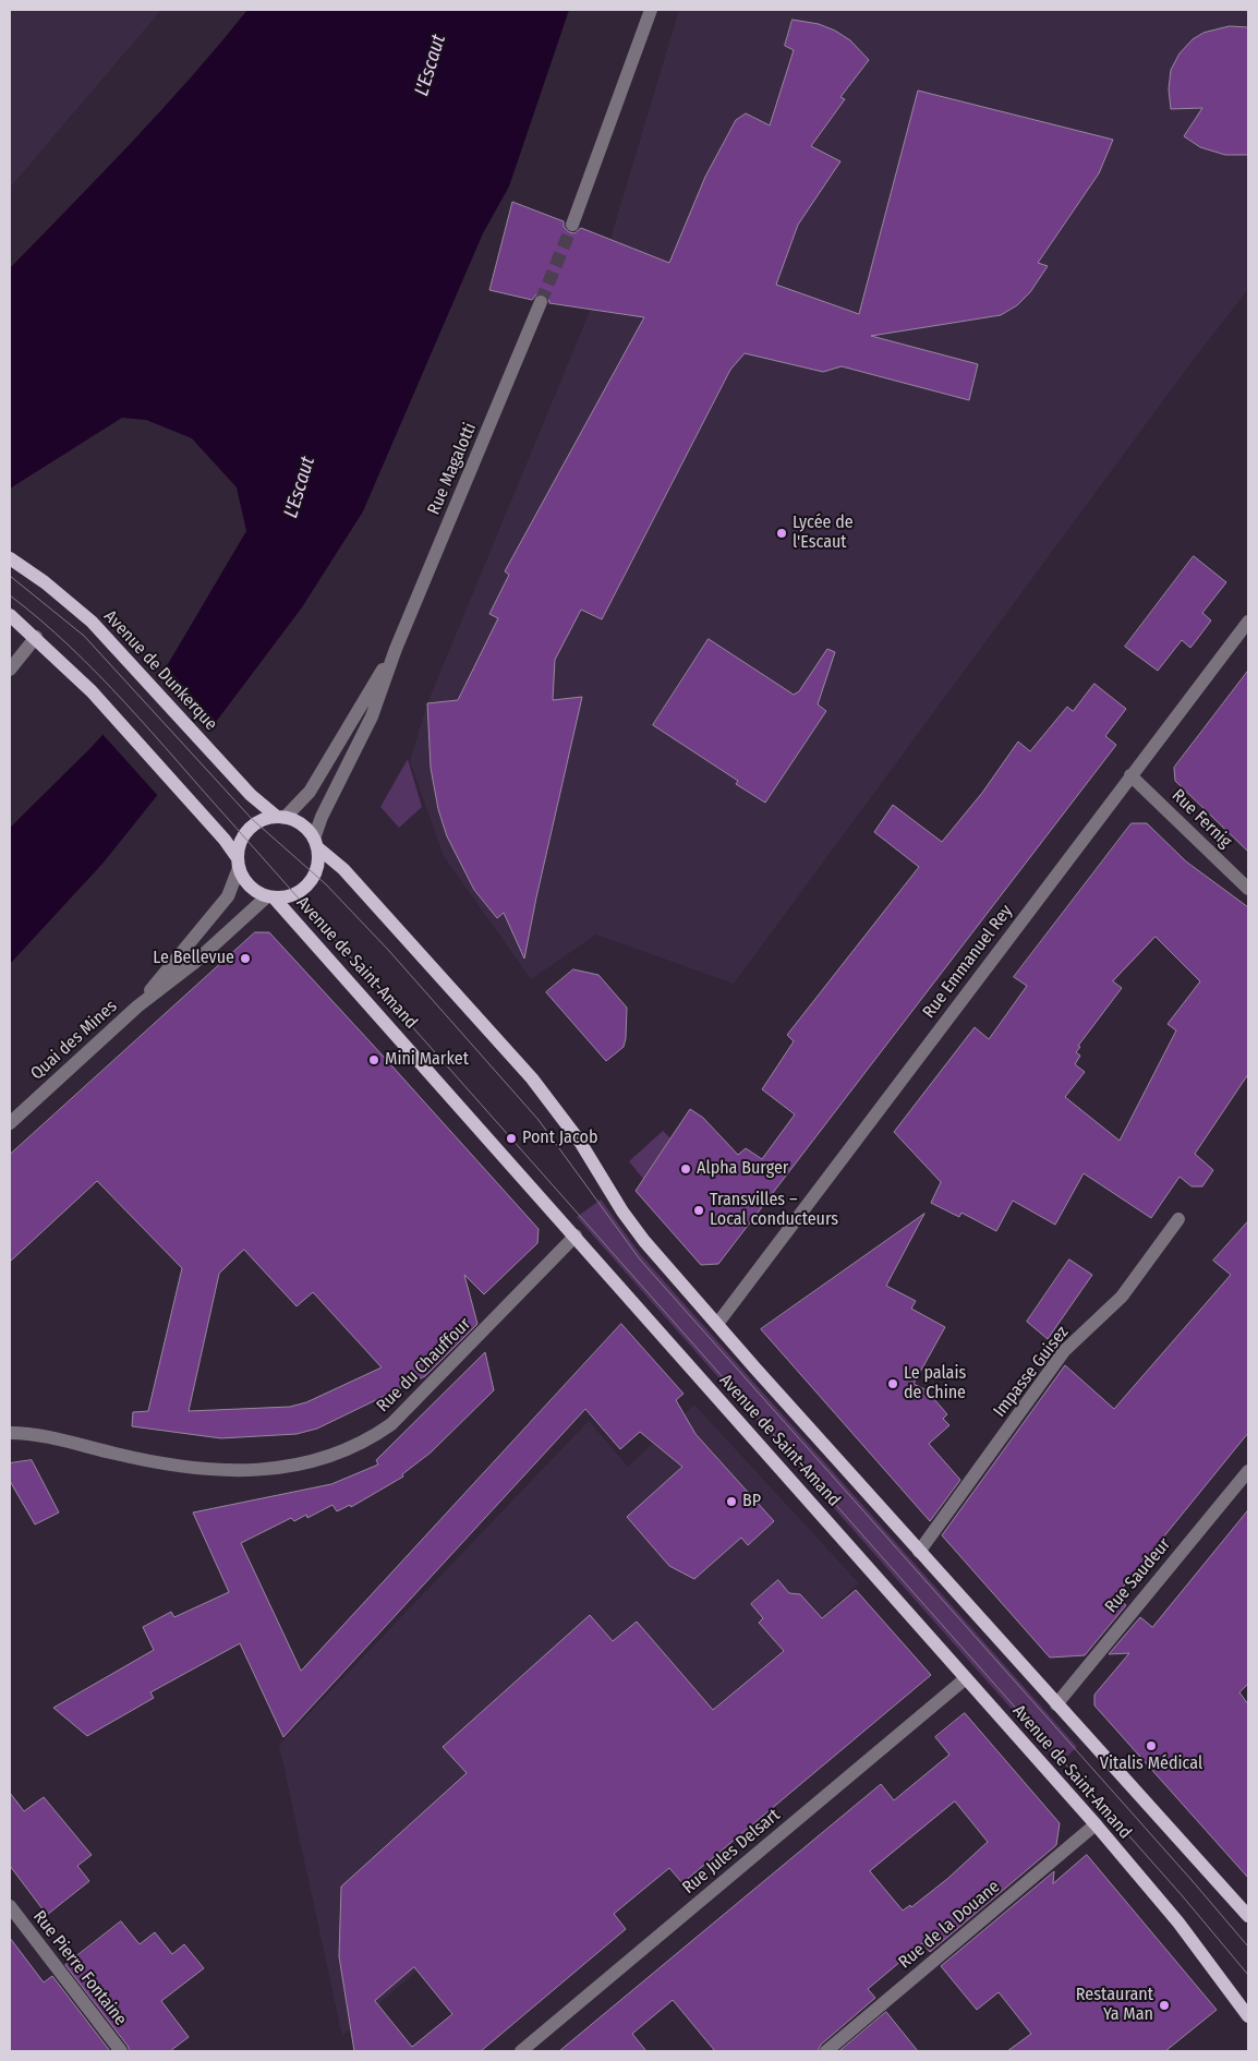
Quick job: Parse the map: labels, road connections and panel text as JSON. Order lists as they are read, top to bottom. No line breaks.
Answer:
{"streets":{"main road":["Avenue de Dunkerque","Avenue de Saint-Amand"],"street":["Rue Magalotti","Rue Fernig","Rue Emmanuel Rey","Quai des Mines","Rue du Chauffour","Impasse Guisez","Rue Saudeur","Rue Jules Delsart","Rue de la Douane","Rue Pierre Fontaine"]},"crossings":[["Rue Magalotti","Avenue de Dunkerque"],["Rue Magalotti","Avenue de Saint-Amand"],["Rue Magalotti","Quai des Mines"],["Avenue de Dunkerque","Avenue de Saint-Amand"],["Avenue de Dunkerque","Quai des Mines"],["Rue Fernig","Rue Emmanuel Rey"],["Rue Emmanuel Rey","Avenue de Saint-Amand"],["Avenue de Saint-Amand","Quai des Mines"],["Avenue de Saint-Amand","Rue du Chauffour"],["Avenue de Saint-Amand","Impasse Guisez"],["Avenue de Saint-Amand","Rue Saudeur"],["Avenue de Saint-Amand","Rue Jules Delsart"],["Avenue de Saint-Amand","Rue de la Douane"]],"water":["L'Escaut"],"places":["Lycée de l'Escaut","Le Bellevue","Mini Market","Pont Jacob","Alpha Burger","Transvilles – Local conducteurs","Le palais de Chine","BP","Vitalis Médical","Restaurant Ya Man"]}
